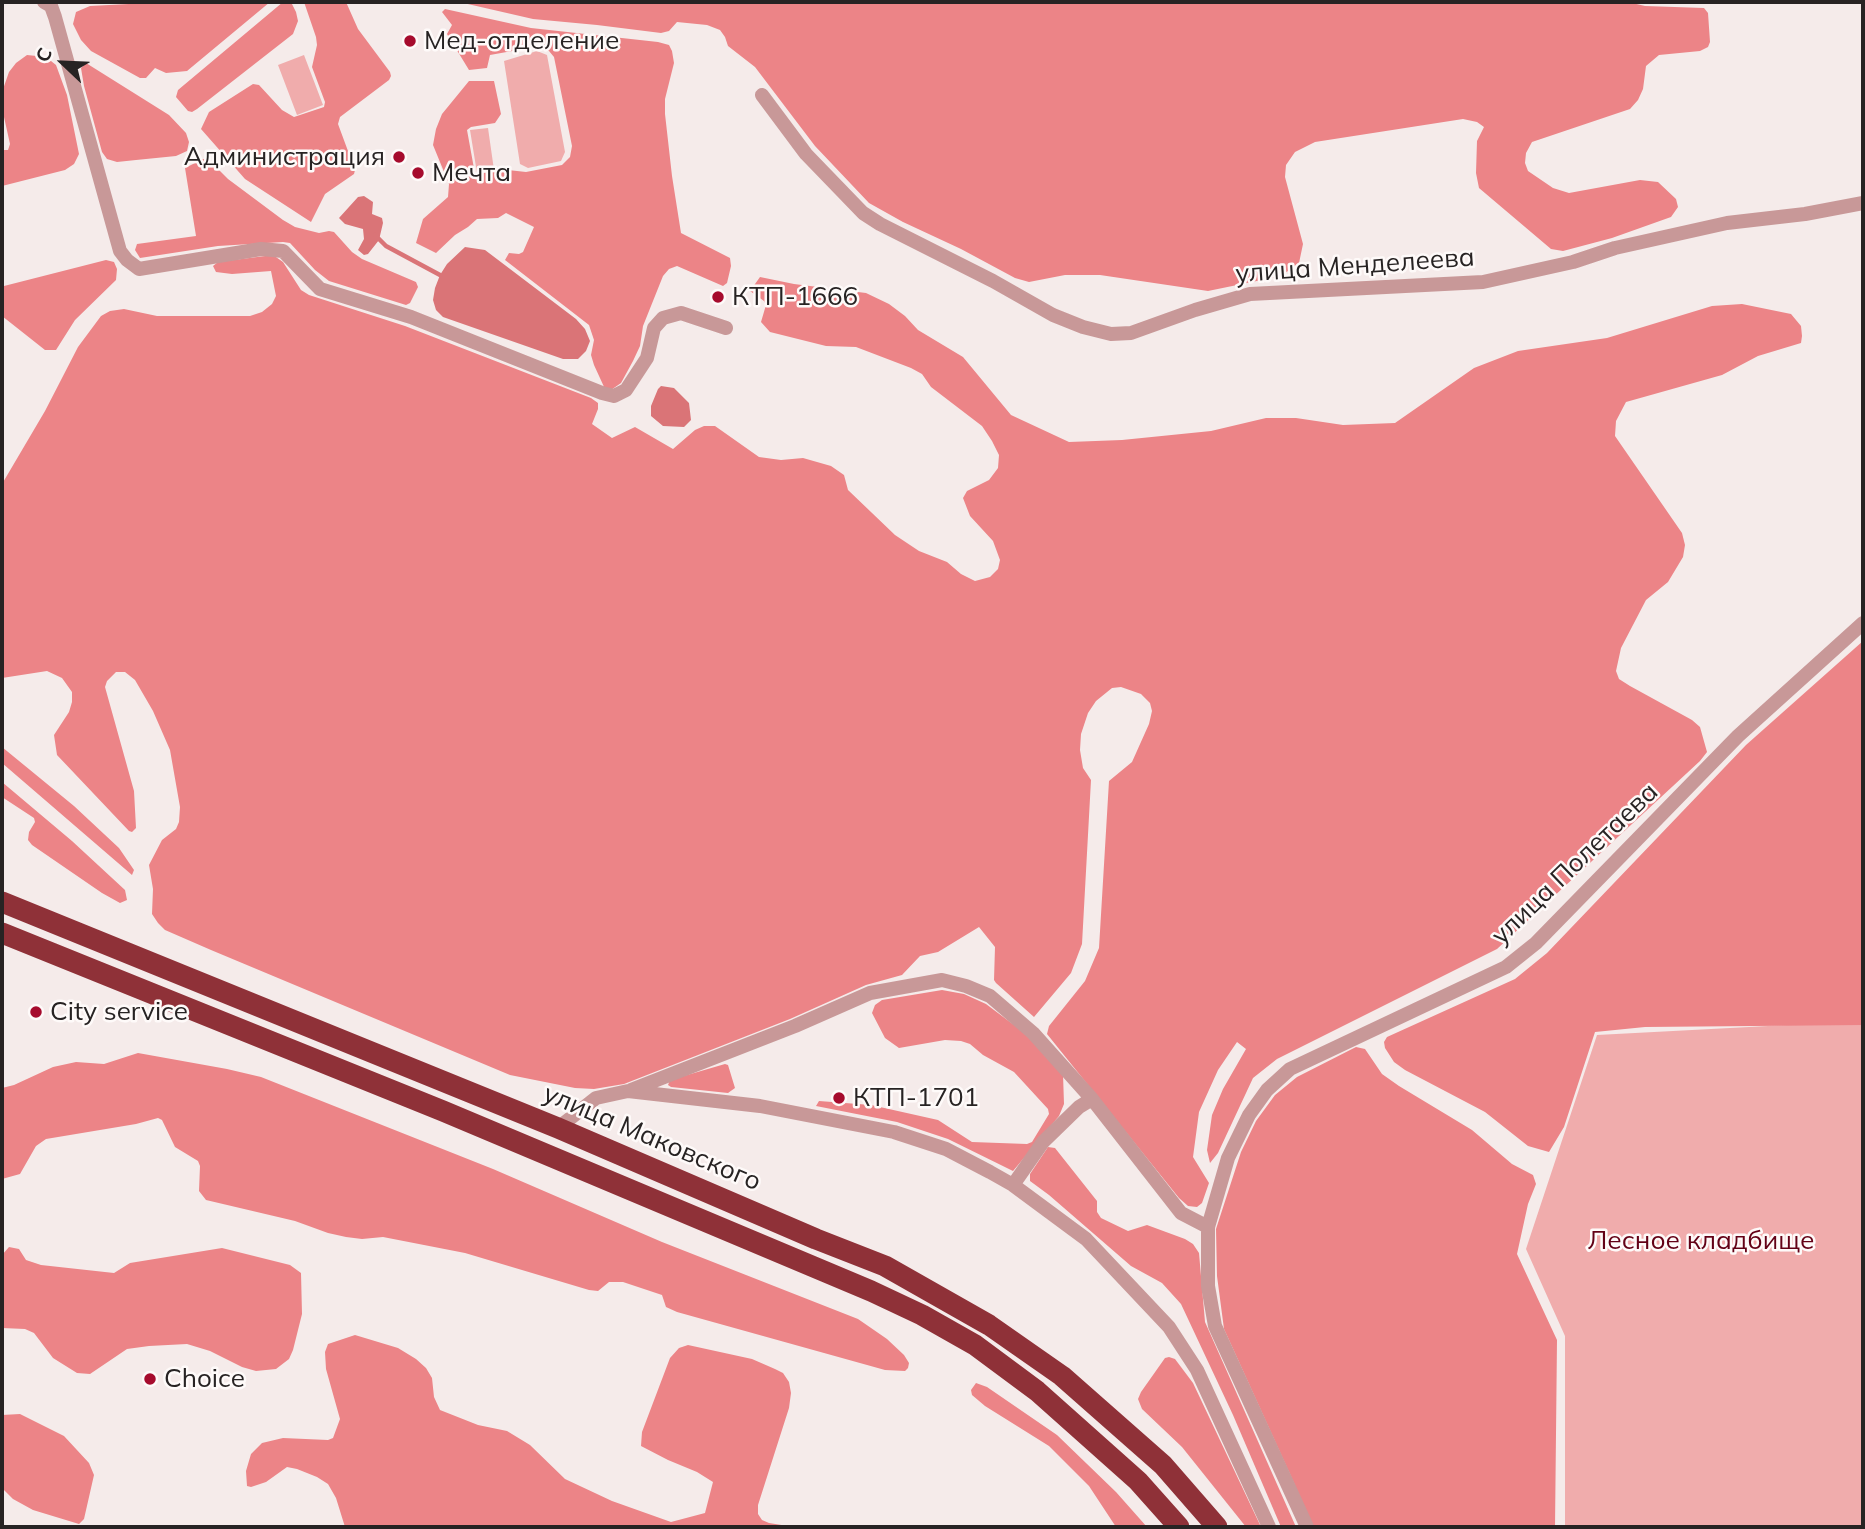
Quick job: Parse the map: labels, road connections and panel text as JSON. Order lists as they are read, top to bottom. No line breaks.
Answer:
{"streets":{"highway":["улица Маковского"],"street":["улица Менделеева","улица Полетаева"]},"parks":["Лесное кладбище"],"places":["Мед-отделение","Администрация","Мечта","КТП-1666","City service","КТП-1701","Choice"],"north":"top left"}
